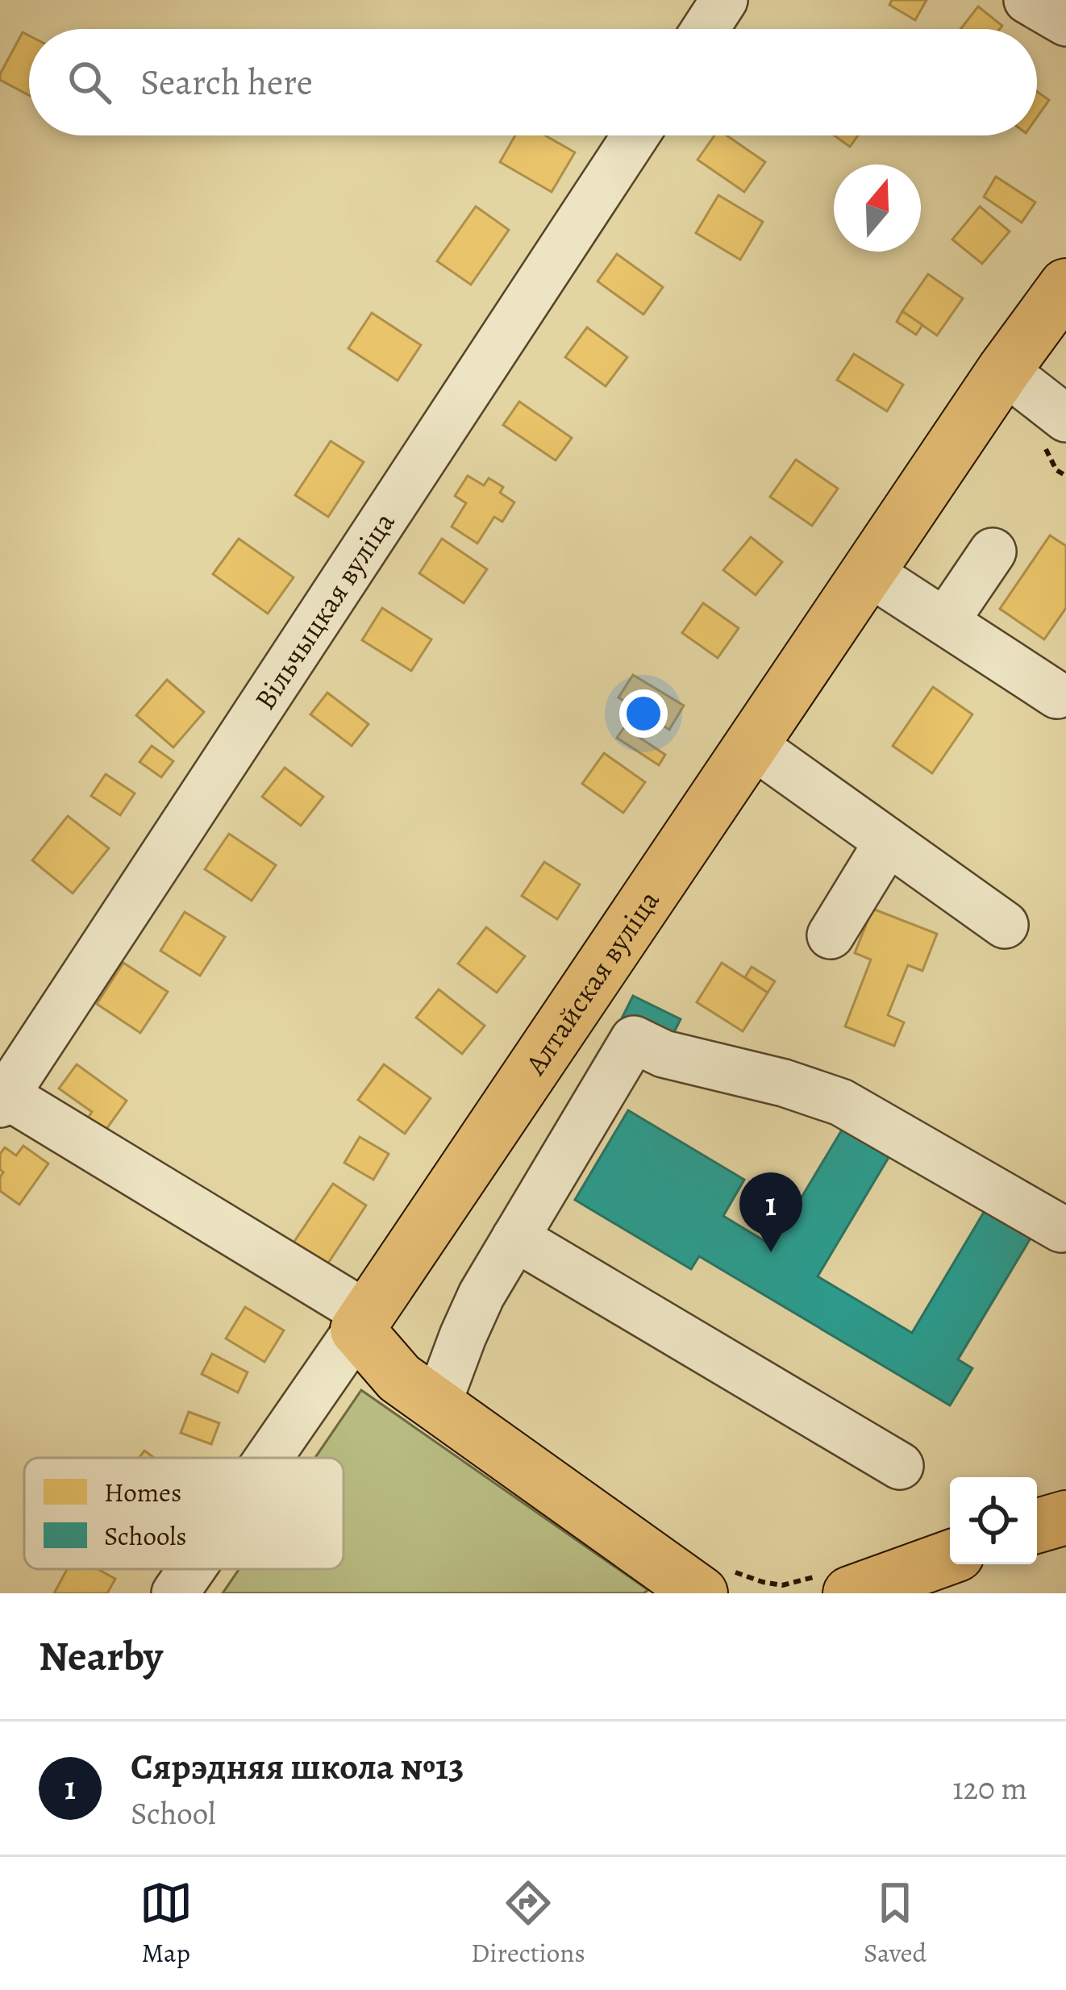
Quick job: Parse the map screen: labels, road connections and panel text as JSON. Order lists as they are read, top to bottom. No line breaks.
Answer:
{"streets":{"main road":["Алтайская вуліца"],"street":["Вільчыцкая вуліца"]},"legend":["Homes","Schools"],"north":"top","page":{"search":"Search here","pins":"1","heading":"Nearby","list":[{"mark":"1","name":"Сярэдняя школа №13","note":"School","value":"120 m"}],"nav":["Map","Directions","Saved"]}}
